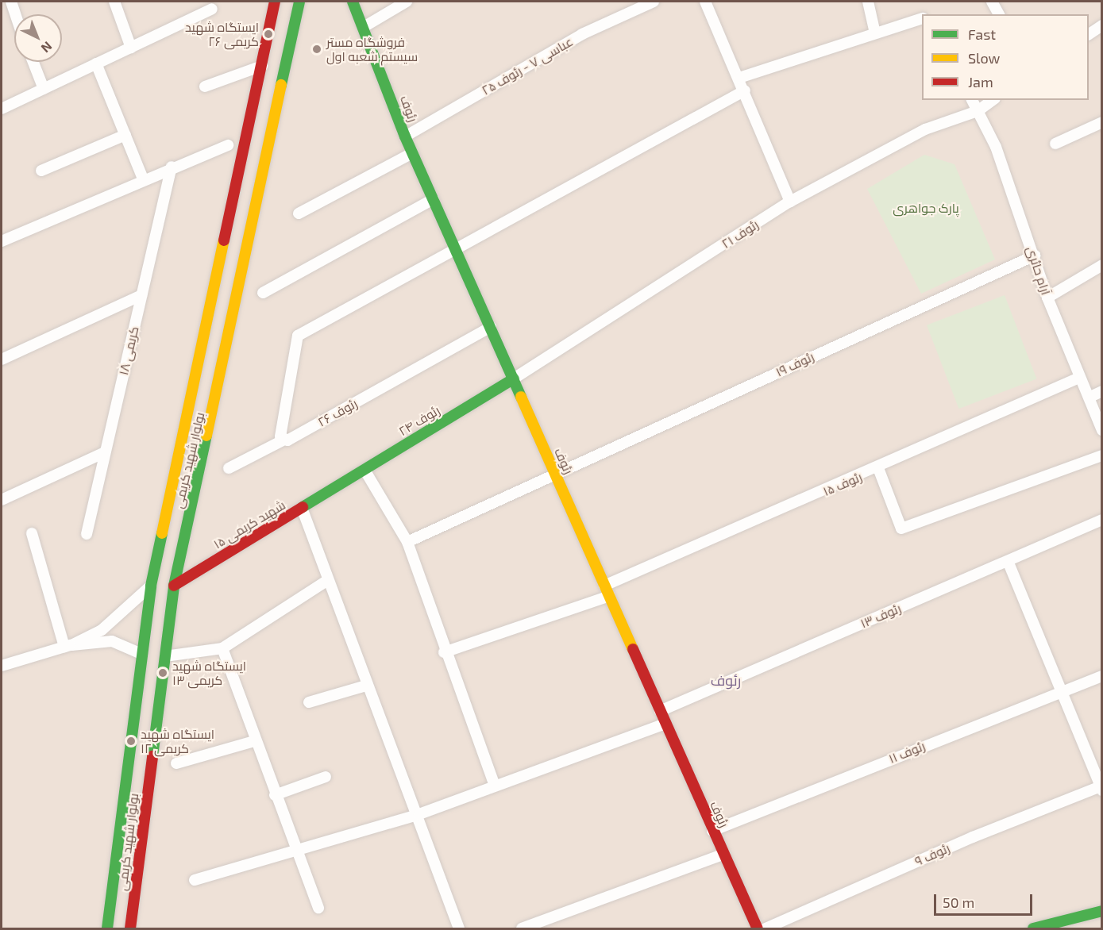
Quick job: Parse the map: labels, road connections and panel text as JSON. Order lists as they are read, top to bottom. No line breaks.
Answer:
{"streets":{"main road":["رئوف","رئوف ۲۴","بولوار شهید کریمی","شهید کریمی ۱۵"],"street":["عباسی ۷ - رئوف ۲۵","رئوف ۲۱","آرام حائری","کریمی ۱۸","رئوف ۱۹","رئوف ۲۶","رئوف ۱۵","رئوف ۱۳","رئوف ۱۱","رئوف ۹"]},"crossings":[["عباسی ۷ - رئوف ۲۵","رئوف"],["رئوف","رئوف ۲۱"],["رئوف","رئوف ۱۹"],["رئوف","رئوف ۲۶"],["رئوف","رئوف ۲۴"],["رئوف","رئوف ۱۵"],["رئوف","رئوف ۱۳"],["رئوف","رئوف ۱۱"],["رئوف ۲۱","آرام حائری"],["رئوف ۲۱","رئوف ۲۴"],["آرام حائری","رئوف ۱۹"],["آرام حائری","رئوف ۱۵"],["رئوف ۲۴","شهید کریمی ۱۵"],["بولوار شهید کریمی","شهید کریمی ۱۵"]],"districts":["رئوف"],"parks":["پارک جواهری"],"places":["ایستگاه شهید کریمی ۲۶","فروشگاه مستر سیستم شعبه اول","ایستگاه شهید کریمی ۱۳","ایستگاه شهید کریمی ۱۲"],"legend":["Fast","Slow","Jam"],"scale_bar":"50 m","north":"bottom right"}
